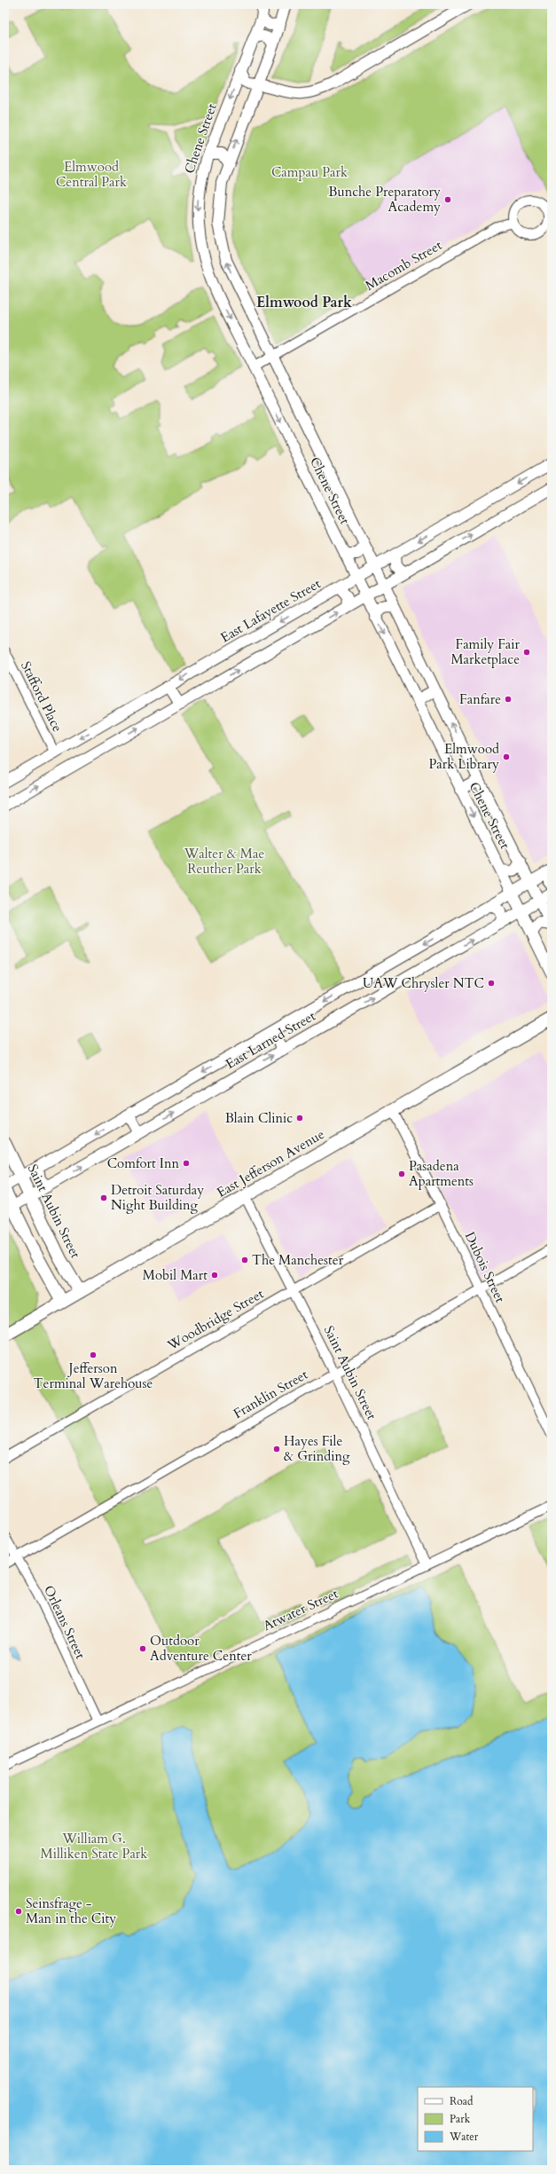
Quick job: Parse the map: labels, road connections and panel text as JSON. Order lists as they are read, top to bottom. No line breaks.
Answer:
{"streets":{"main road":["East Jefferson Avenue","Saint Aubin Street"],"street":["Chene Street","Macomb Street","East Lafayette Street","Stafford Place","East Larned Street","Dubois Street","Woodbridge Street","Franklin Street","Atwater Street","Orleans Street"]},"crossings":[["Chene Street","Macomb Street"],["Chene Street","East Lafayette Street"],["Chene Street","East Larned Street"],["East Lafayette Street","Stafford Place"],["East Larned Street","Saint Aubin Street"],["East Jefferson Avenue","Saint Aubin Street"],["East Jefferson Avenue","Dubois Street"],["Saint Aubin Street","Woodbridge Street"],["Saint Aubin Street","Franklin Street"],["Saint Aubin Street","Atwater Street"],["Dubois Street","Woodbridge Street"],["Dubois Street","Franklin Street"],["Franklin Street","Orleans Street"],["Atwater Street","Orleans Street"]],"districts":["Elmwood Park"],"parks":["Elmwood Central Park","Campau Park","Walter & Mae Reuther Park","William G. Milliken State Park"],"places":["Bunche Preparatory Academy","Family Fair Marketplace","Fanfare","Elmwood Park Library","UAW Chrysler NTC","Blain Clinic","Comfort Inn","Pasadena Apartments","Detroit Saturday Night Building","The Manchester","Mobil Mart","Jefferson Terminal Warehouse","Hayes File & Grinding","Outdoor Adventure Center","Seinsfrage - Man in the City"],"legend":["Road","Park","Water"]}
